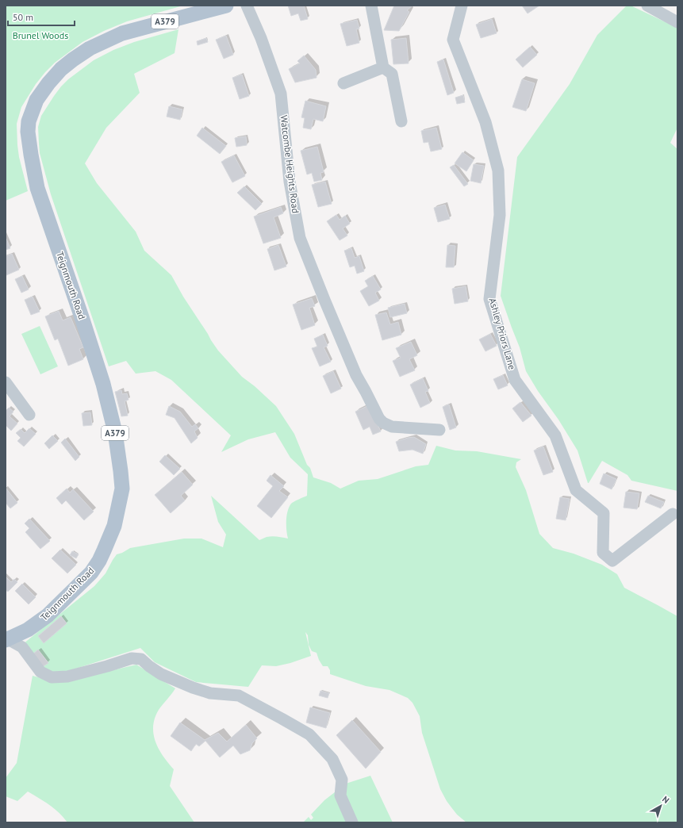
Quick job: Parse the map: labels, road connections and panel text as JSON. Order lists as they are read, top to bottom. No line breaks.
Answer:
{"streets":{"main road":["A379","Teignmouth Road"],"street":["Watcombe Heights Road","Ashley Priors Lane"]},"parks":["Brunel Woods"],"scale_bar":"50 m","north":"top right"}
